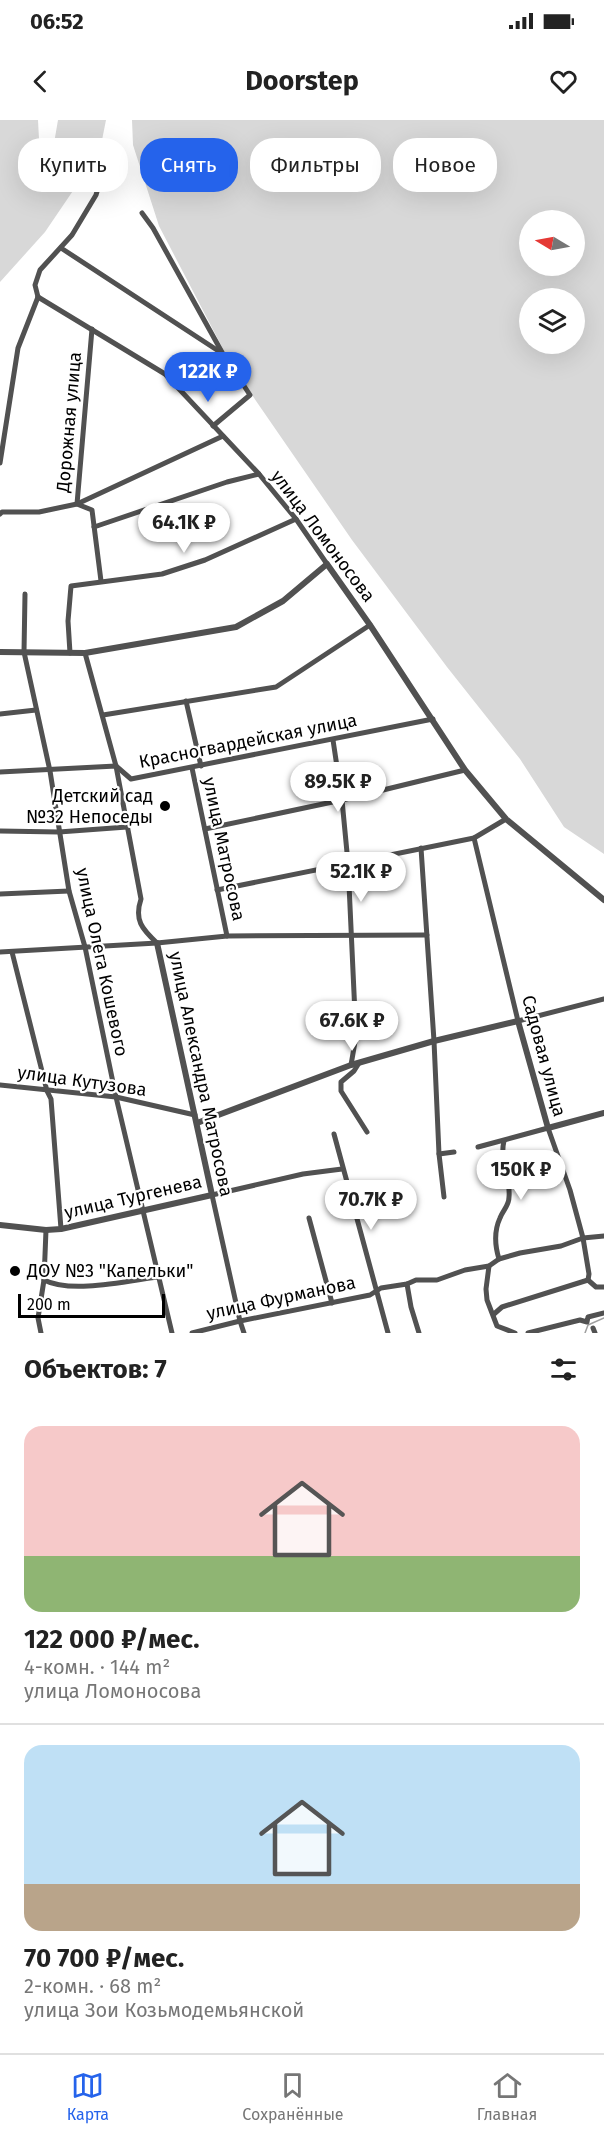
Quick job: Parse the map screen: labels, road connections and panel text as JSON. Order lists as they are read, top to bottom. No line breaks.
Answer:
{"streets":{"street":["Дорожная улица","улица Ломоносова","Красногвардейская улица","улица Матросова","улица Олега Кошевого","Садовая улица","улица Александра Матросова","улица Кутузова","улица Тургенева","улица Фурманова"]},"crossings":[["Дорожная улица","улица Ломоносова"],["улица Ломоносова","Красногвардейская улица"],["Красногвардейская улица","улица Матросова"],["Красногвардейская улица","улица Олега Кошевого"],["Красногвардейская улица","улица Александра Матросова"],["улица Олега Кошевого","улица Кутузова"],["улица Олега Кошевого","улица Тургенева"],["Садовая улица","улица Фурманова"],["улица Александра Матросова","улица Кутузова"],["улица Александра Матросова","улица Тургенева"],["улица Александра Матросова","улица Фурманова"]],"places":["Детский сад №32 Непоседы","ДОУ №3 \"Капельки\""],"scale_bar":"200 m","north":"left","page":{"status":"06:52","header":"Doorstep","chip":["Купить","Снять","Фильтры","Новое"],"price":["122K ₽","64.1K ₽","89.5K ₽","52.1K ₽","67.6K ₽","150K ₽","70.7K ₽"],"scale":"200 m","heading":"Объектов: 7","list":[{"name":"122 000 ₽/мес.","note":"4-комн. · 144 m² · улица Ломоносова"},{"name":"70 700 ₽/мес.","note":"2-комн. · 68 m² · улица Зои Козьмодемьянской"}],"tabs":["Карта","Сохранённые","Главная"]}}
